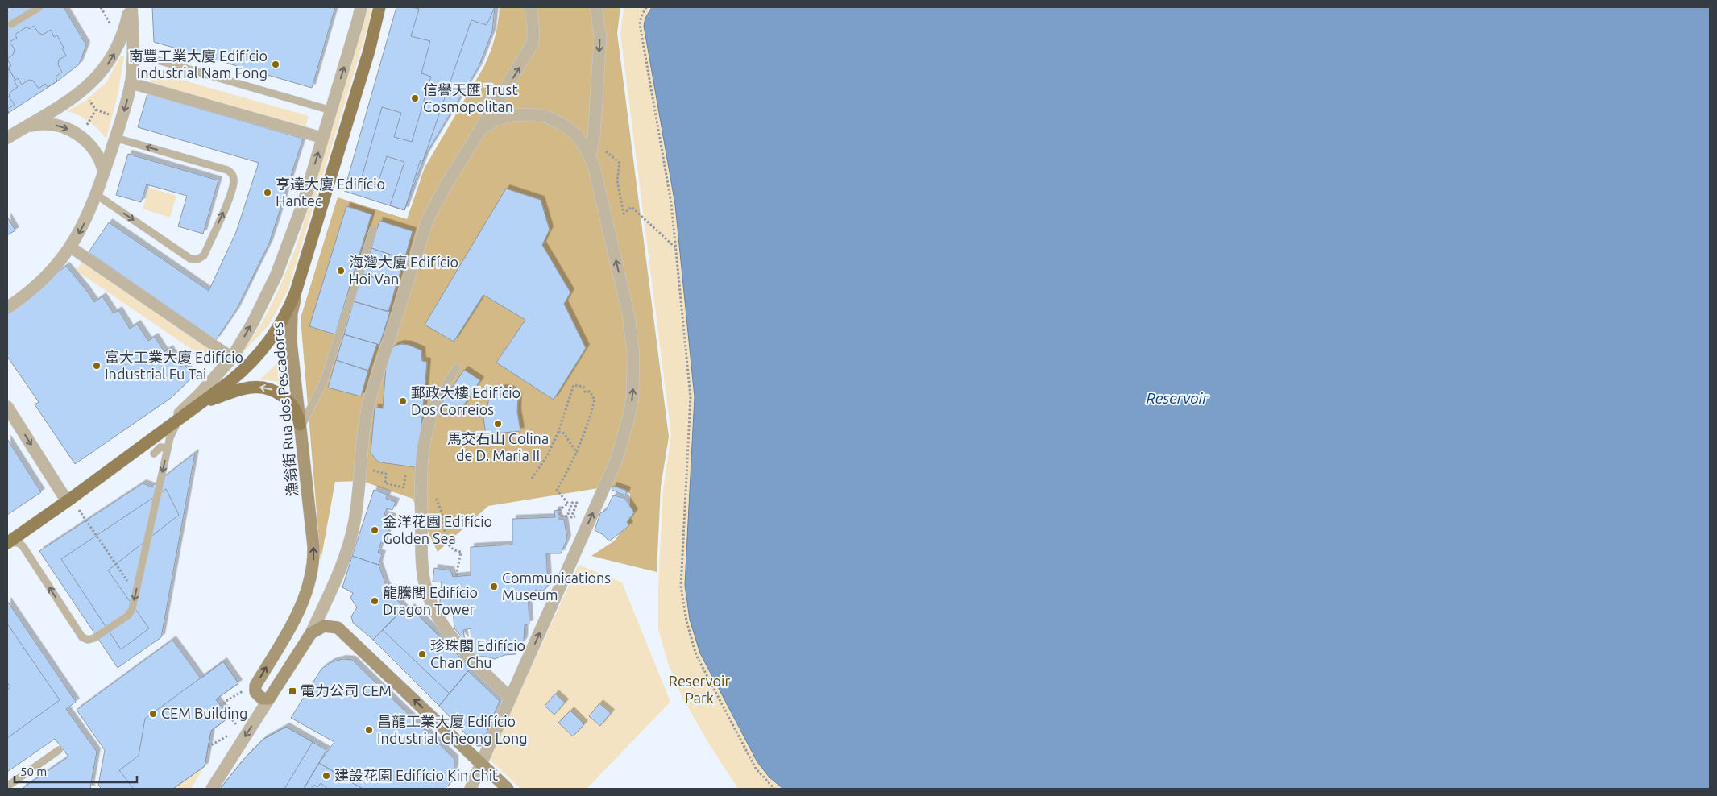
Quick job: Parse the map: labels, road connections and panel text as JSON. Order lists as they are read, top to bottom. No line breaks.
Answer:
{"streets":{"main road":["漁翁街 Rua dos Pescadores"]},"water":["Reservoir"],"parks":["Reservoir Park"],"places":{"other":["南豐工業大廈 Edifício Industrial Nam Fong","信譽天匯 Trust Cosmopolitan","亨達大廈 Edifício Hantec","海灣大廈 Edifício Hoi Van","富大工業大廈 Edifício Industrial Fu Tai","郵政大樓 Edifício Dos Correios","馬交石山 Colina de D. Maria II","金洋花園 Edifício Golden Sea","Communications Museum","龍騰閣 Edifício Dragon Tower","珍珠閣 Edifício Chan Chu","CEM Building","昌龍工業大廈 Edifício Industrial Cheong Long","建設花園 Edifício Kin Chit"],"transit":["電力公司 CEM"]},"scale_bar":"50 m"}
